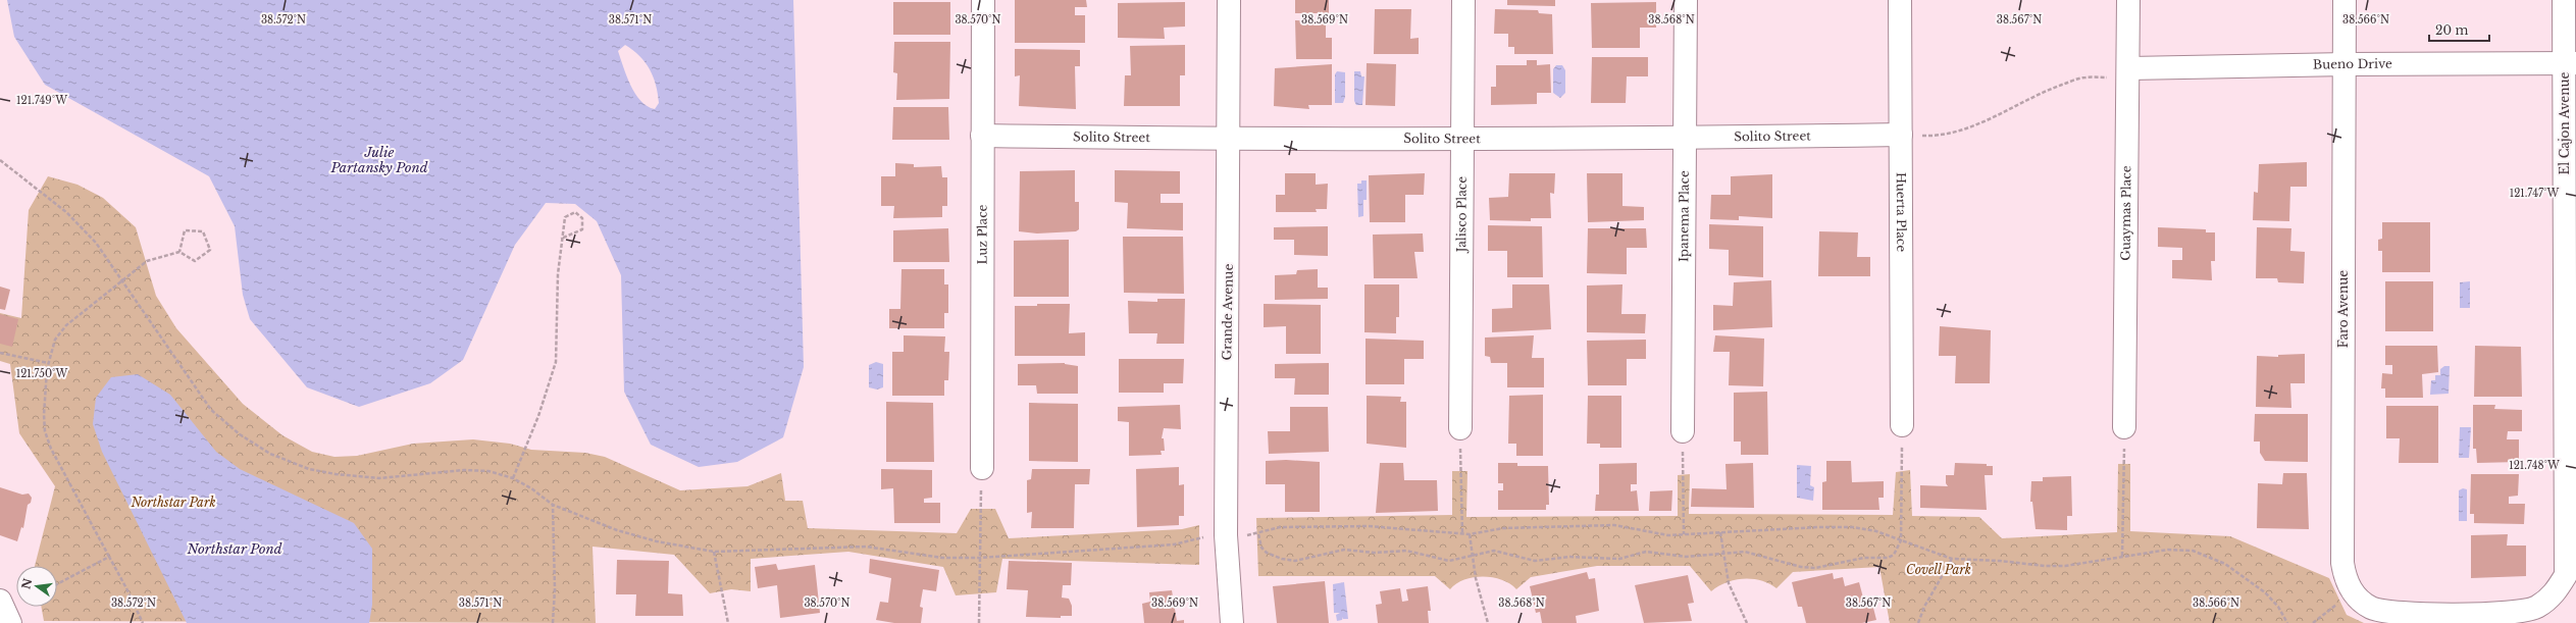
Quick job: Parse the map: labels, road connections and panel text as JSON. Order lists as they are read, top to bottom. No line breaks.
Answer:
{"streets":{"street":["Bueno Drive","El Cajon Avenue","Solito Street","Huerta Place","Guaymas Place","Jalisco Place","Ipanema Place","Luz Place","Faro Avenue","Grande Avenue"]},"crossings":[["Bueno Drive","El Cajon Avenue"],["Bueno Drive","Guaymas Place"],["Bueno Drive","Faro Avenue"],["El Cajon Avenue","Faro Avenue"],["Solito Street","Huerta Place"],["Solito Street","Jalisco Place"],["Solito Street","Ipanema Place"],["Solito Street","Luz Place"],["Solito Street","Grande Avenue"]],"water":["Julie Partansky Pond","Northstar Pond"],"parks":["Northstar Park","Covell Park"],"scale_bar":"20 m","north":"left","coordinates":["38.569°N","38.567°N","38.566°N","38.572°N","38.571°N","38.570°N","38.568°N","121.749°W","121.747°W","121.750°W","121.748°W"]}
